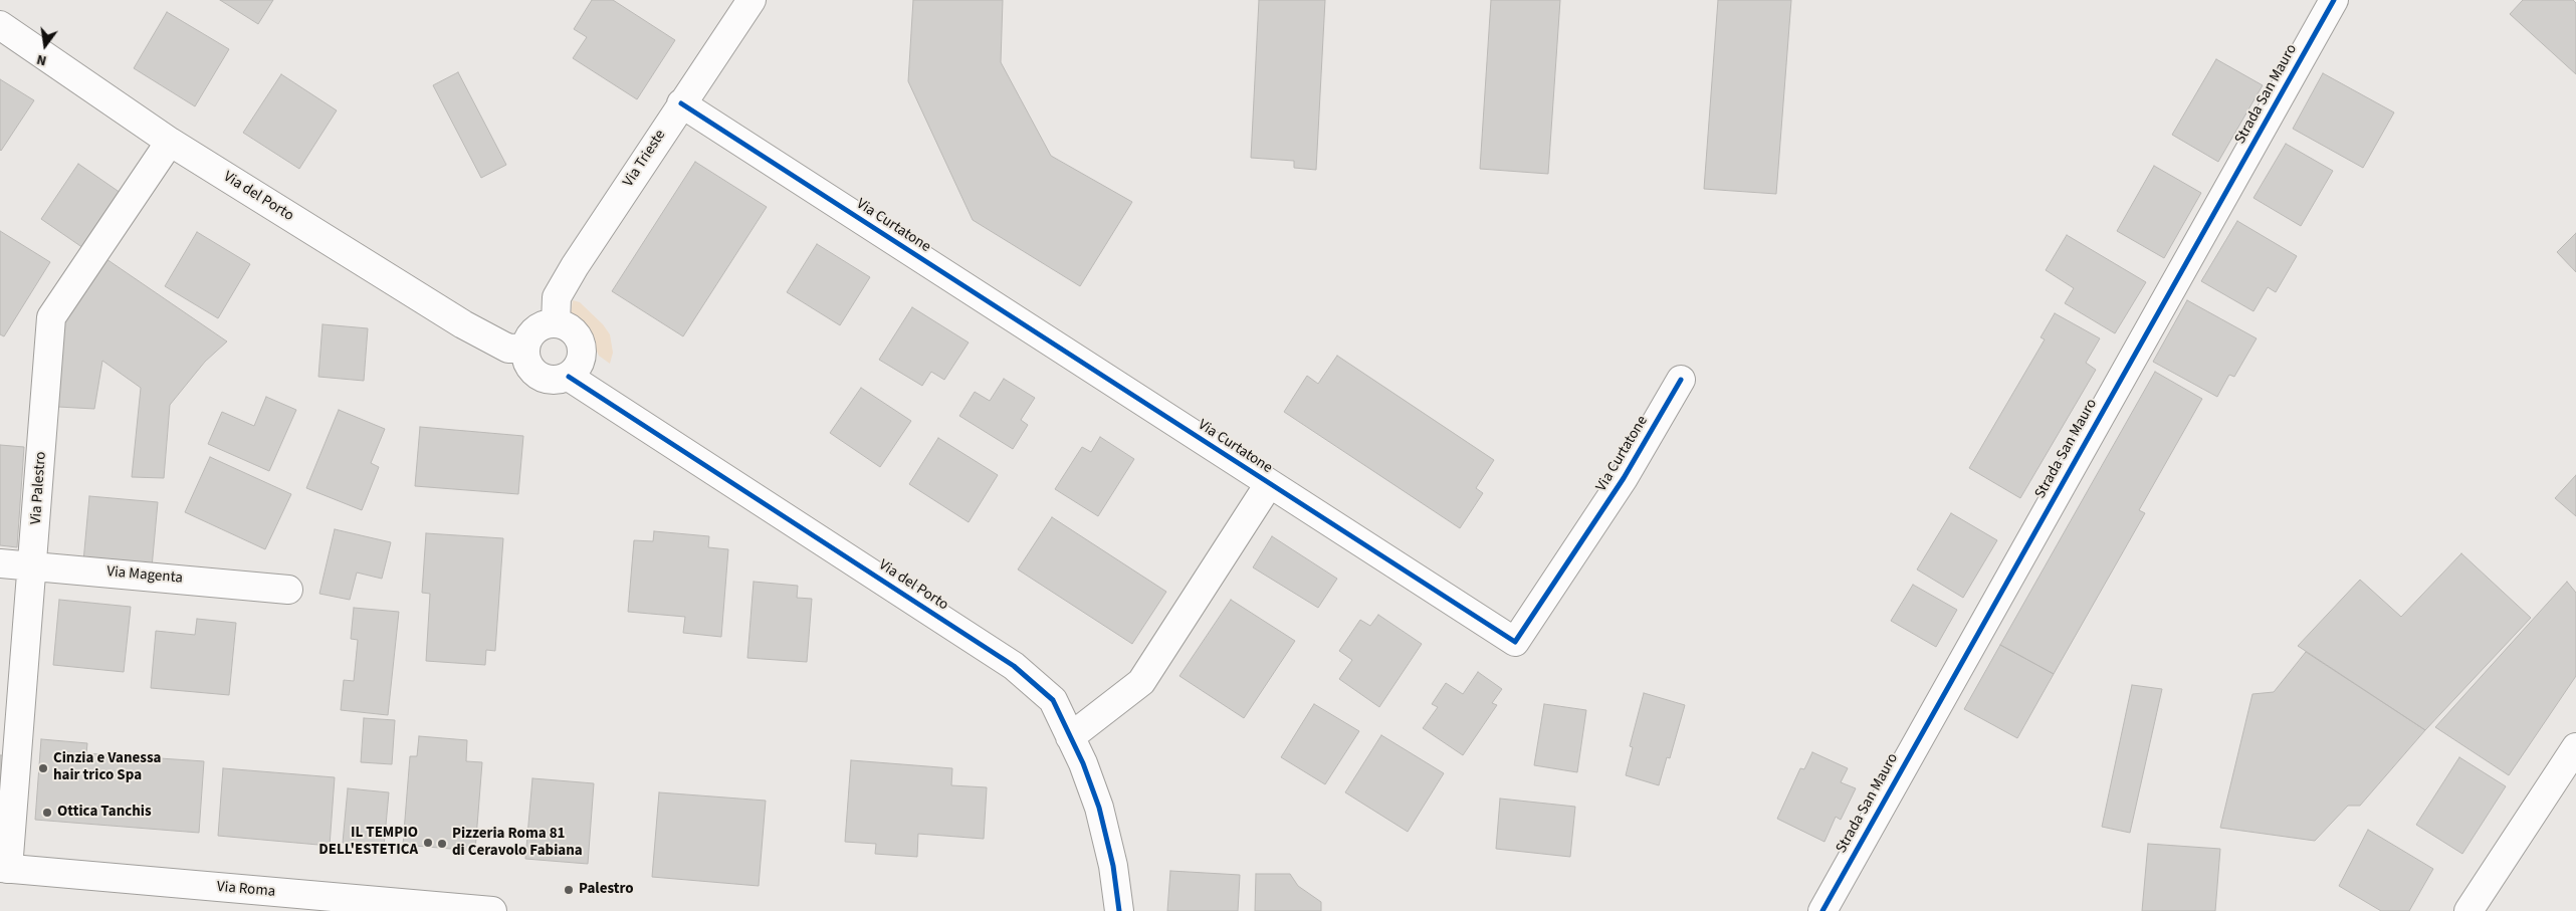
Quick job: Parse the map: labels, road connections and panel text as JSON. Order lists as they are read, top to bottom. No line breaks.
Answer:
{"streets":{"street":["Strada San Mauro","Via Trieste","Via del Porto","Via Curtatone","Via Palestro","Via Magenta","Via Roma"]},"crossings":[["Via Trieste","Via del Porto"],["Via Trieste","Via Curtatone"],["Via del Porto","Via Palestro"],["Via Palestro","Via Magenta"],["Via Palestro","Via Roma"]],"places":["Cinzia e Vanessa hair trico Spa","Ottica Tanchis","IL TEMPIO DELL'ESTETICA","Pizzeria Roma 81 di Ceravolo Fabiana","Palestro"],"north":"bottom"}
